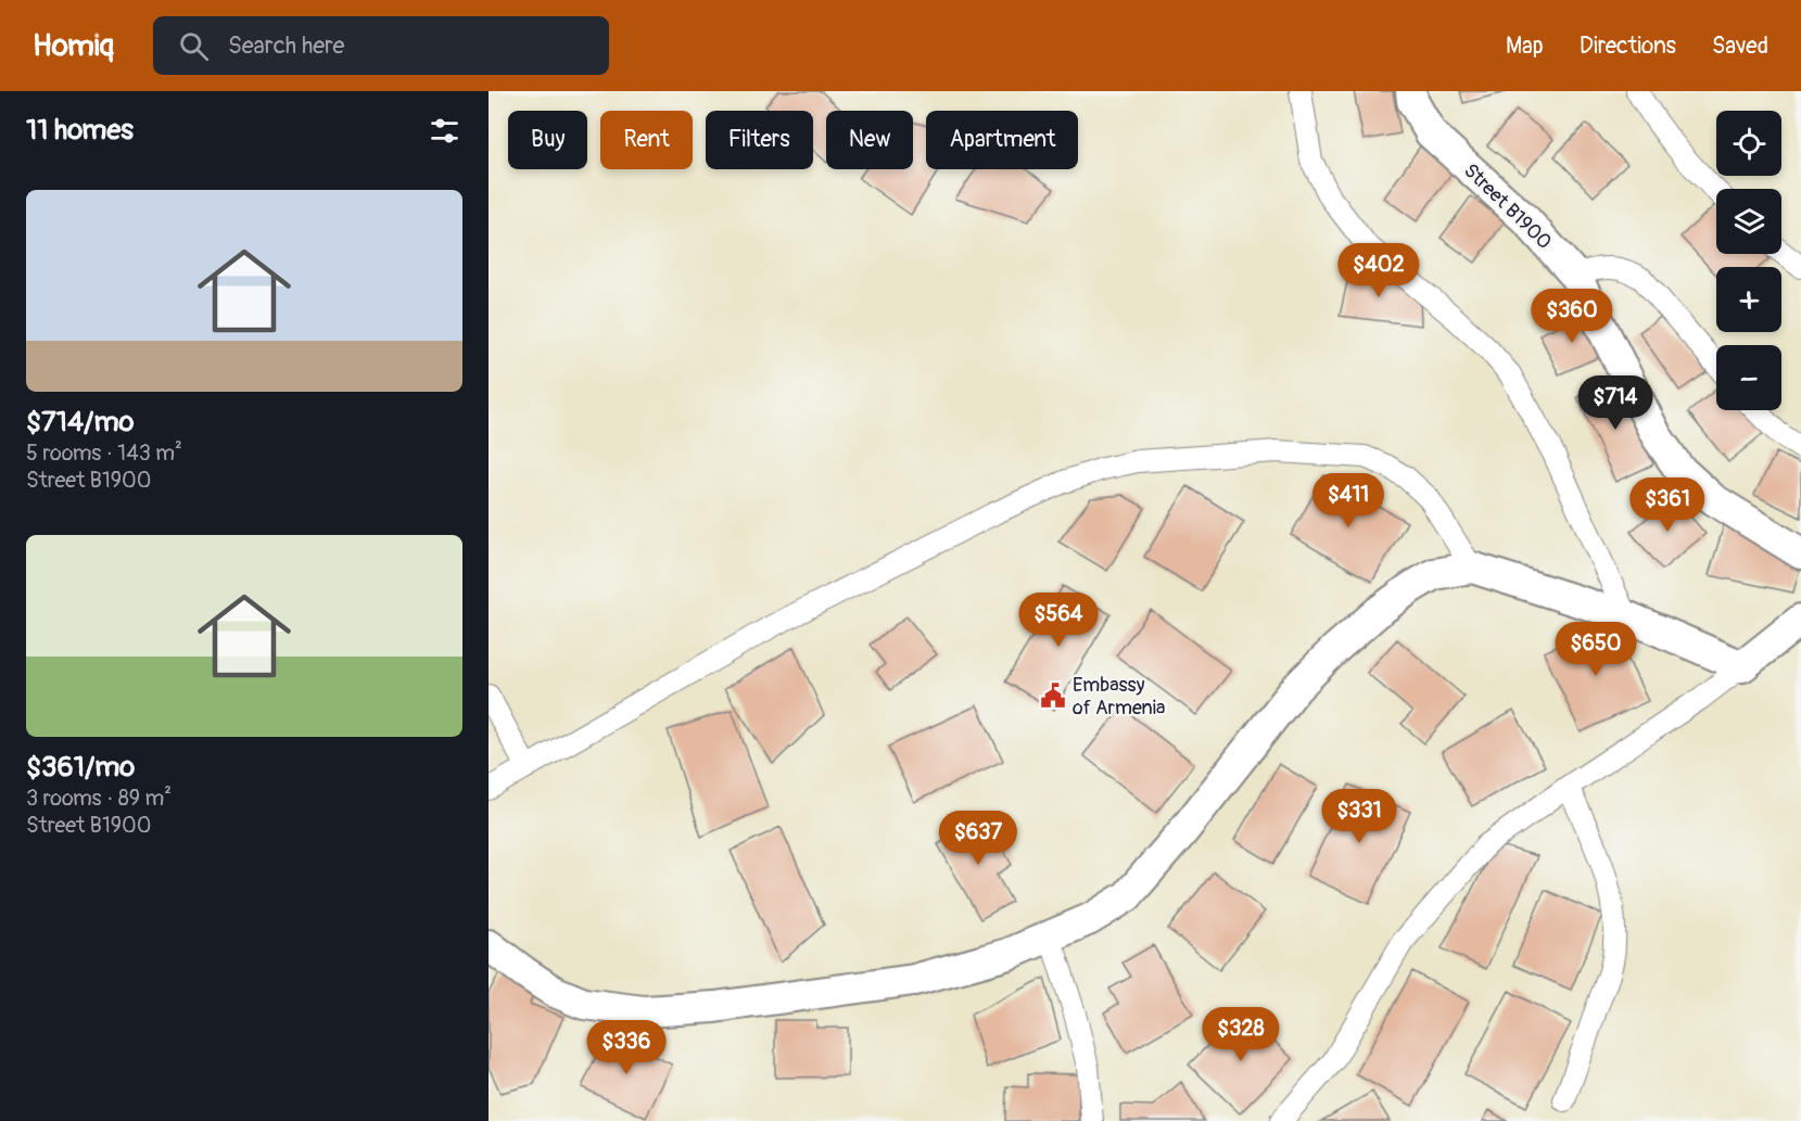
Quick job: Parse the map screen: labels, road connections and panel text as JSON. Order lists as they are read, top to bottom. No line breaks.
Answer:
{"streets":{"street":["Street B1900"]},"places":{"public building":["Embassy of Armenia"]},"page":{"header":"Homiq","search":"Search here","nav":["Map","Directions","Saved"],"heading":"11 homes","map_buttons":["+","−"],"chip":["Buy","Rent","Filters","New","Apartment"],"list":[{"name":"$714/mo","note":"5 rooms · 143 m² · Street B1900"},{"name":"$361/mo","note":"3 rooms · 89 m² · Street B1900"}],"price":["$402","$360","$714","$411","$361","$564","$650","$331","$637","$328","$336"]}}
